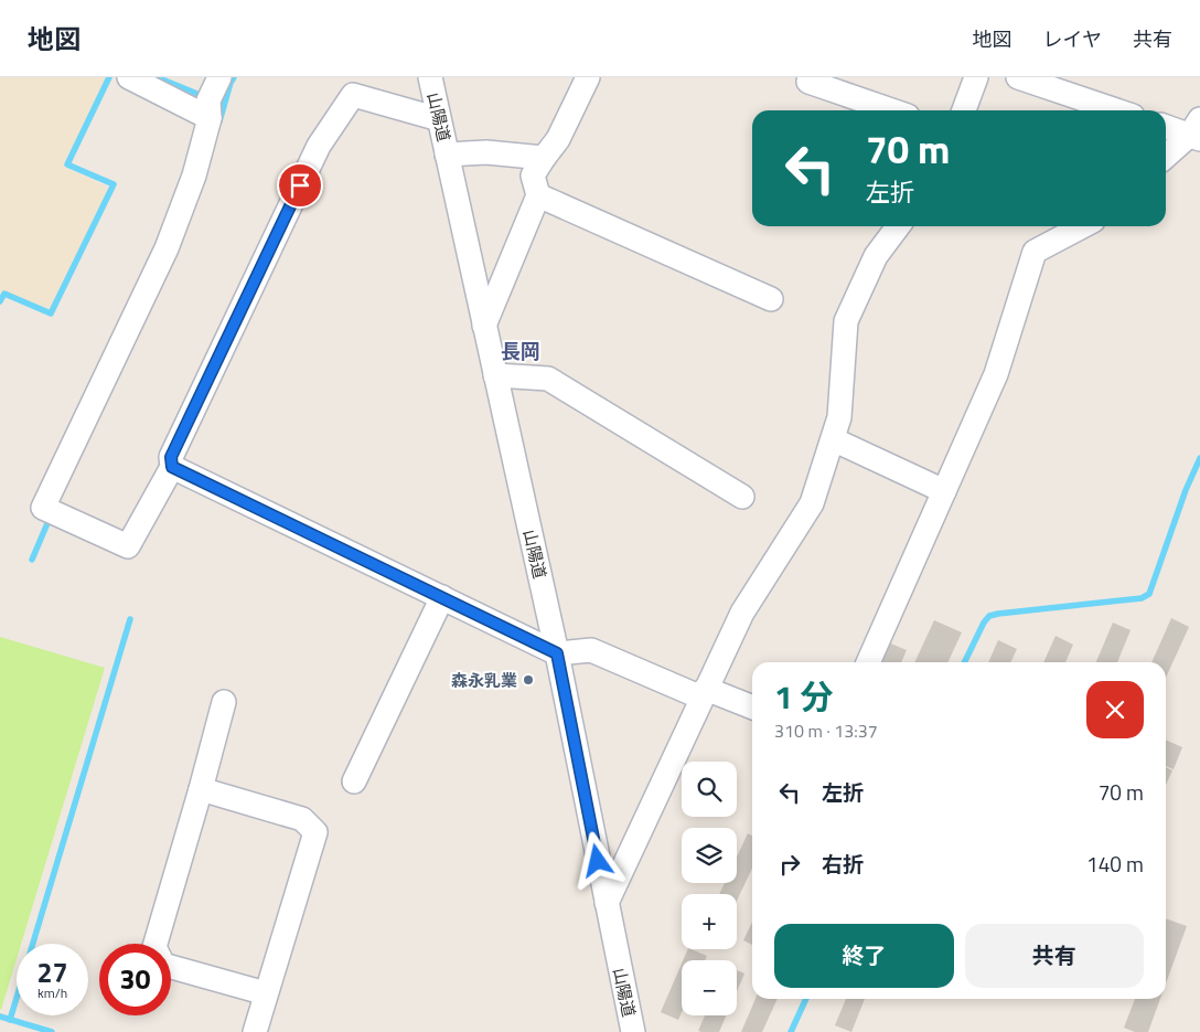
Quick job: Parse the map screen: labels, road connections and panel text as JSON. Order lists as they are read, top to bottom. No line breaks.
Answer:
{"streets":{"street":["山陽道"]},"districts":["長岡"],"places":["森永乳業"],"page":{"header":"地図","nav":["地図","レイヤ","共有"],"turn":["70 m","左折"],"heading":["1 分","310 m · 13:37"],"list":[{"name":"左折","value":"70 m"},{"name":"右折","value":"140 m"}],"map_buttons":["+","−"],"buttons":["終了","共有"],"speed":"27 km/h","limit":"30"}}
